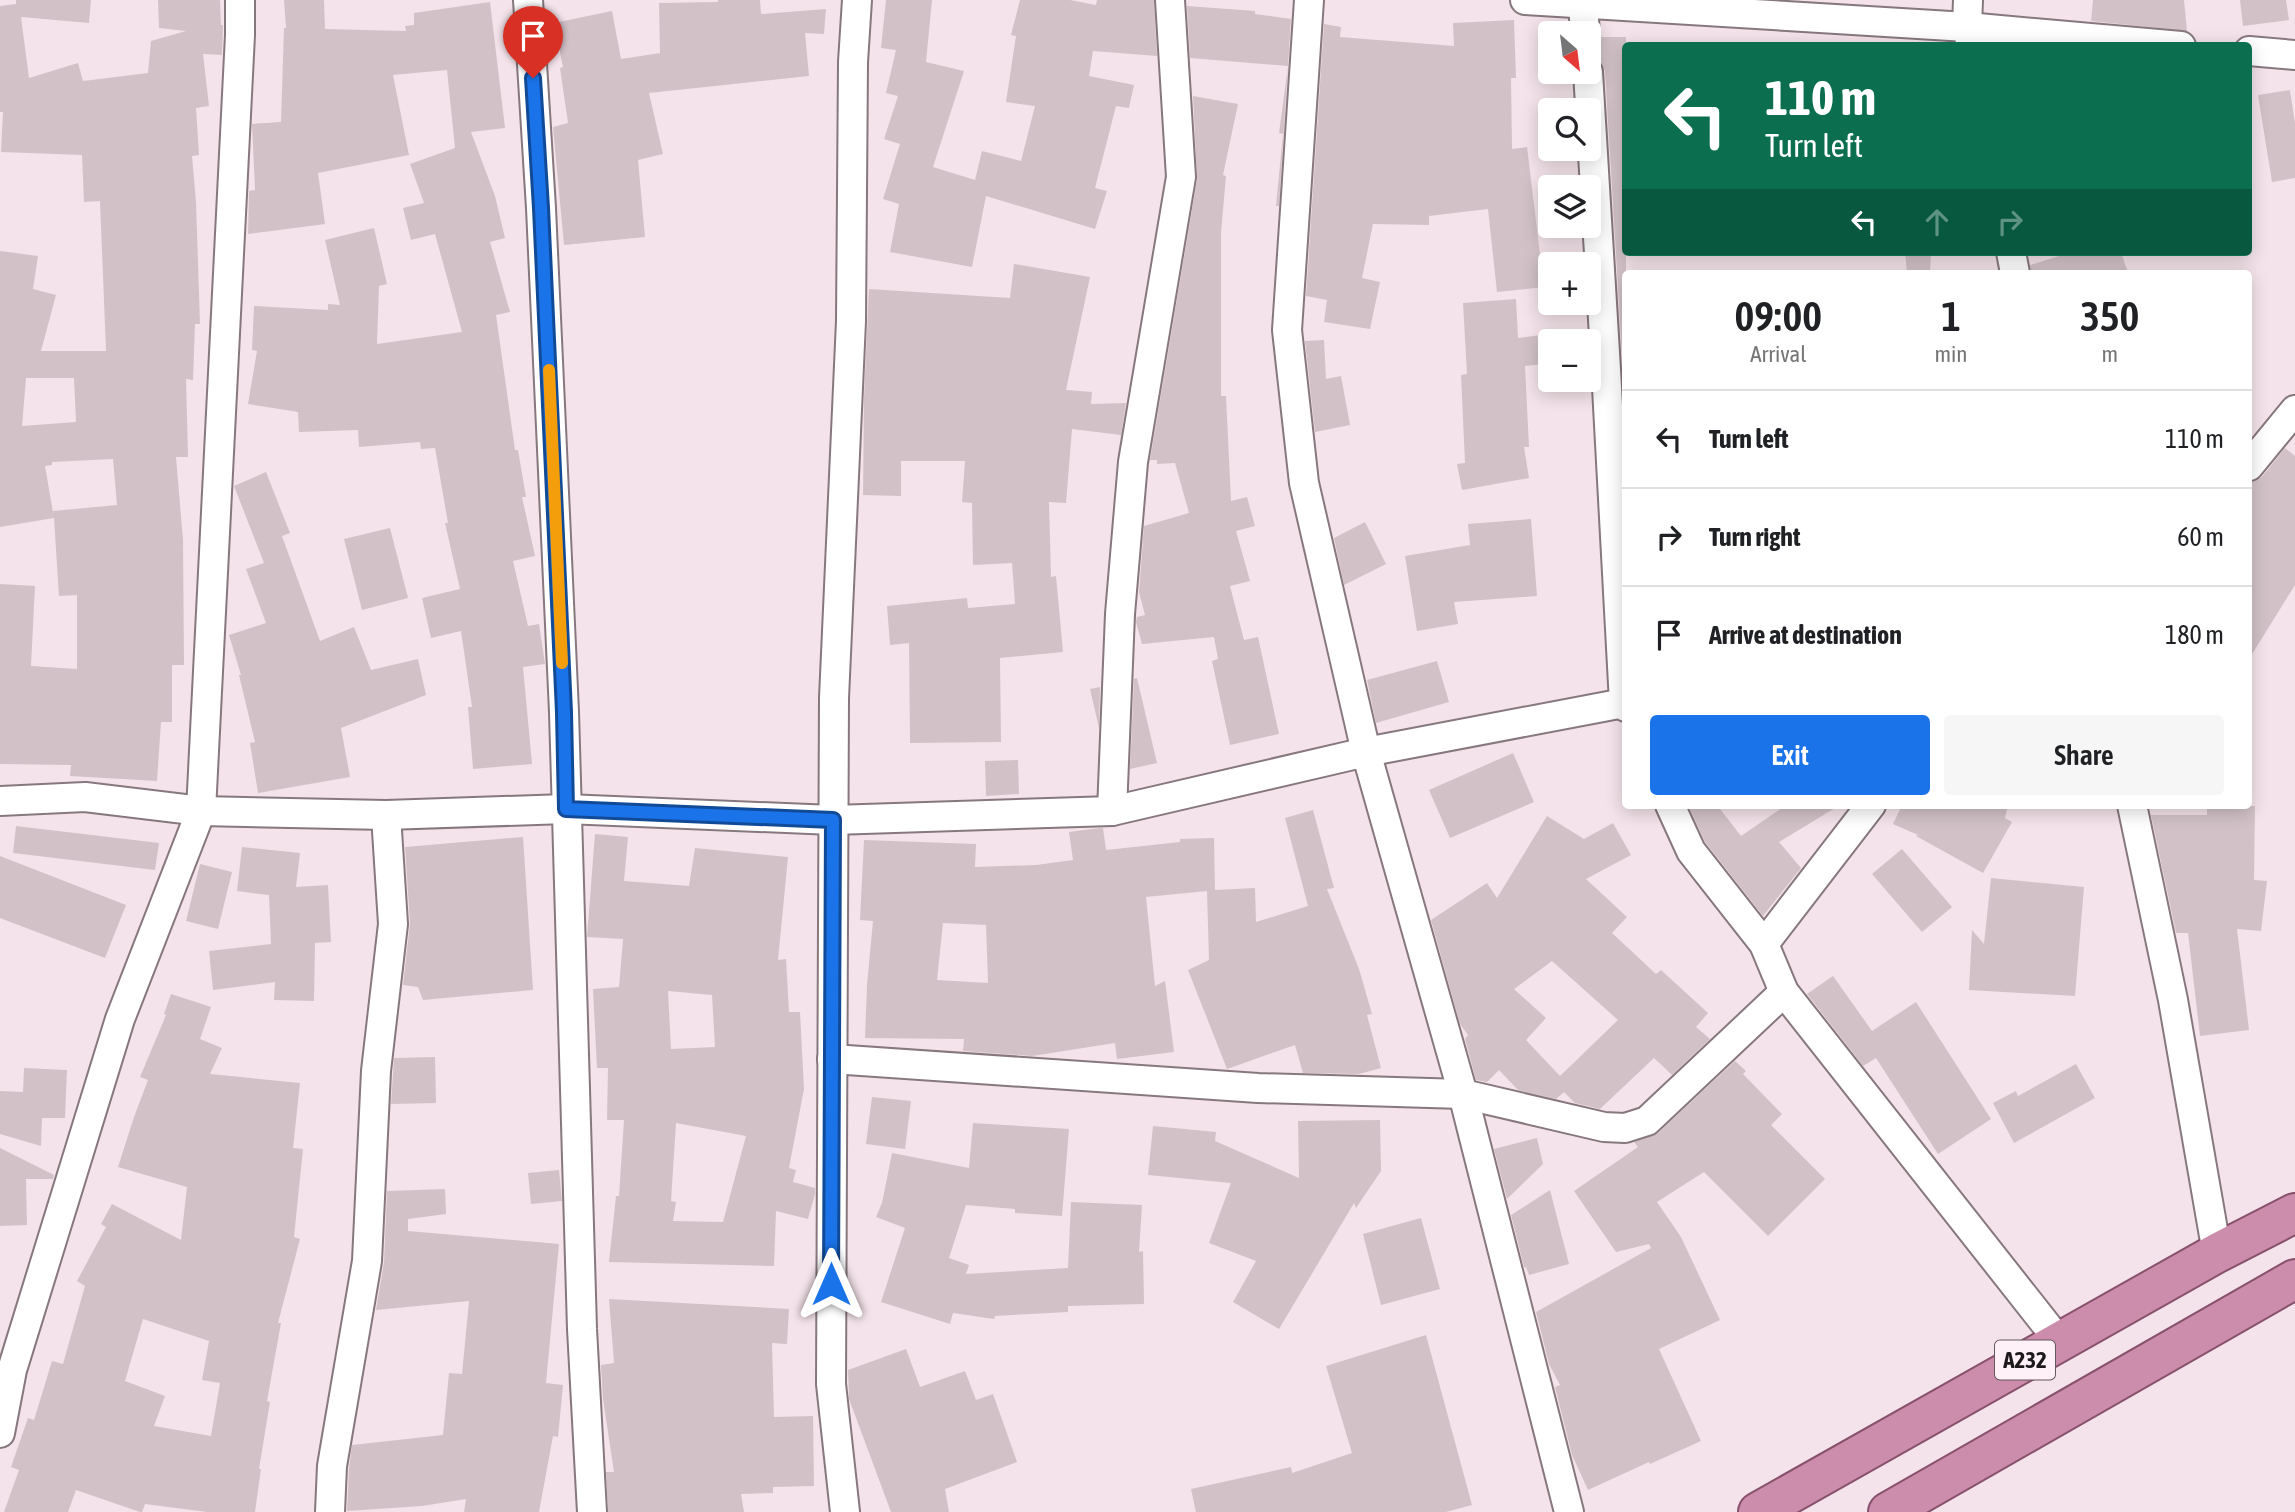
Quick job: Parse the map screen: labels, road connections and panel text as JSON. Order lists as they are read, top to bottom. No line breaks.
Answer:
{"streets":{"highway":["A232"]},"north":"bottom right","page":{"map_buttons":["+","−"],"turn":["110 m","Turn left"],"eta":["09:00","Arrival","1","min","350","m"],"list":[{"name":"Turn left","value":"110 m"},{"name":"Turn right","value":"60 m"},{"name":"Arrive at destination","value":"180 m"}],"buttons":["Exit","Share"]}}
